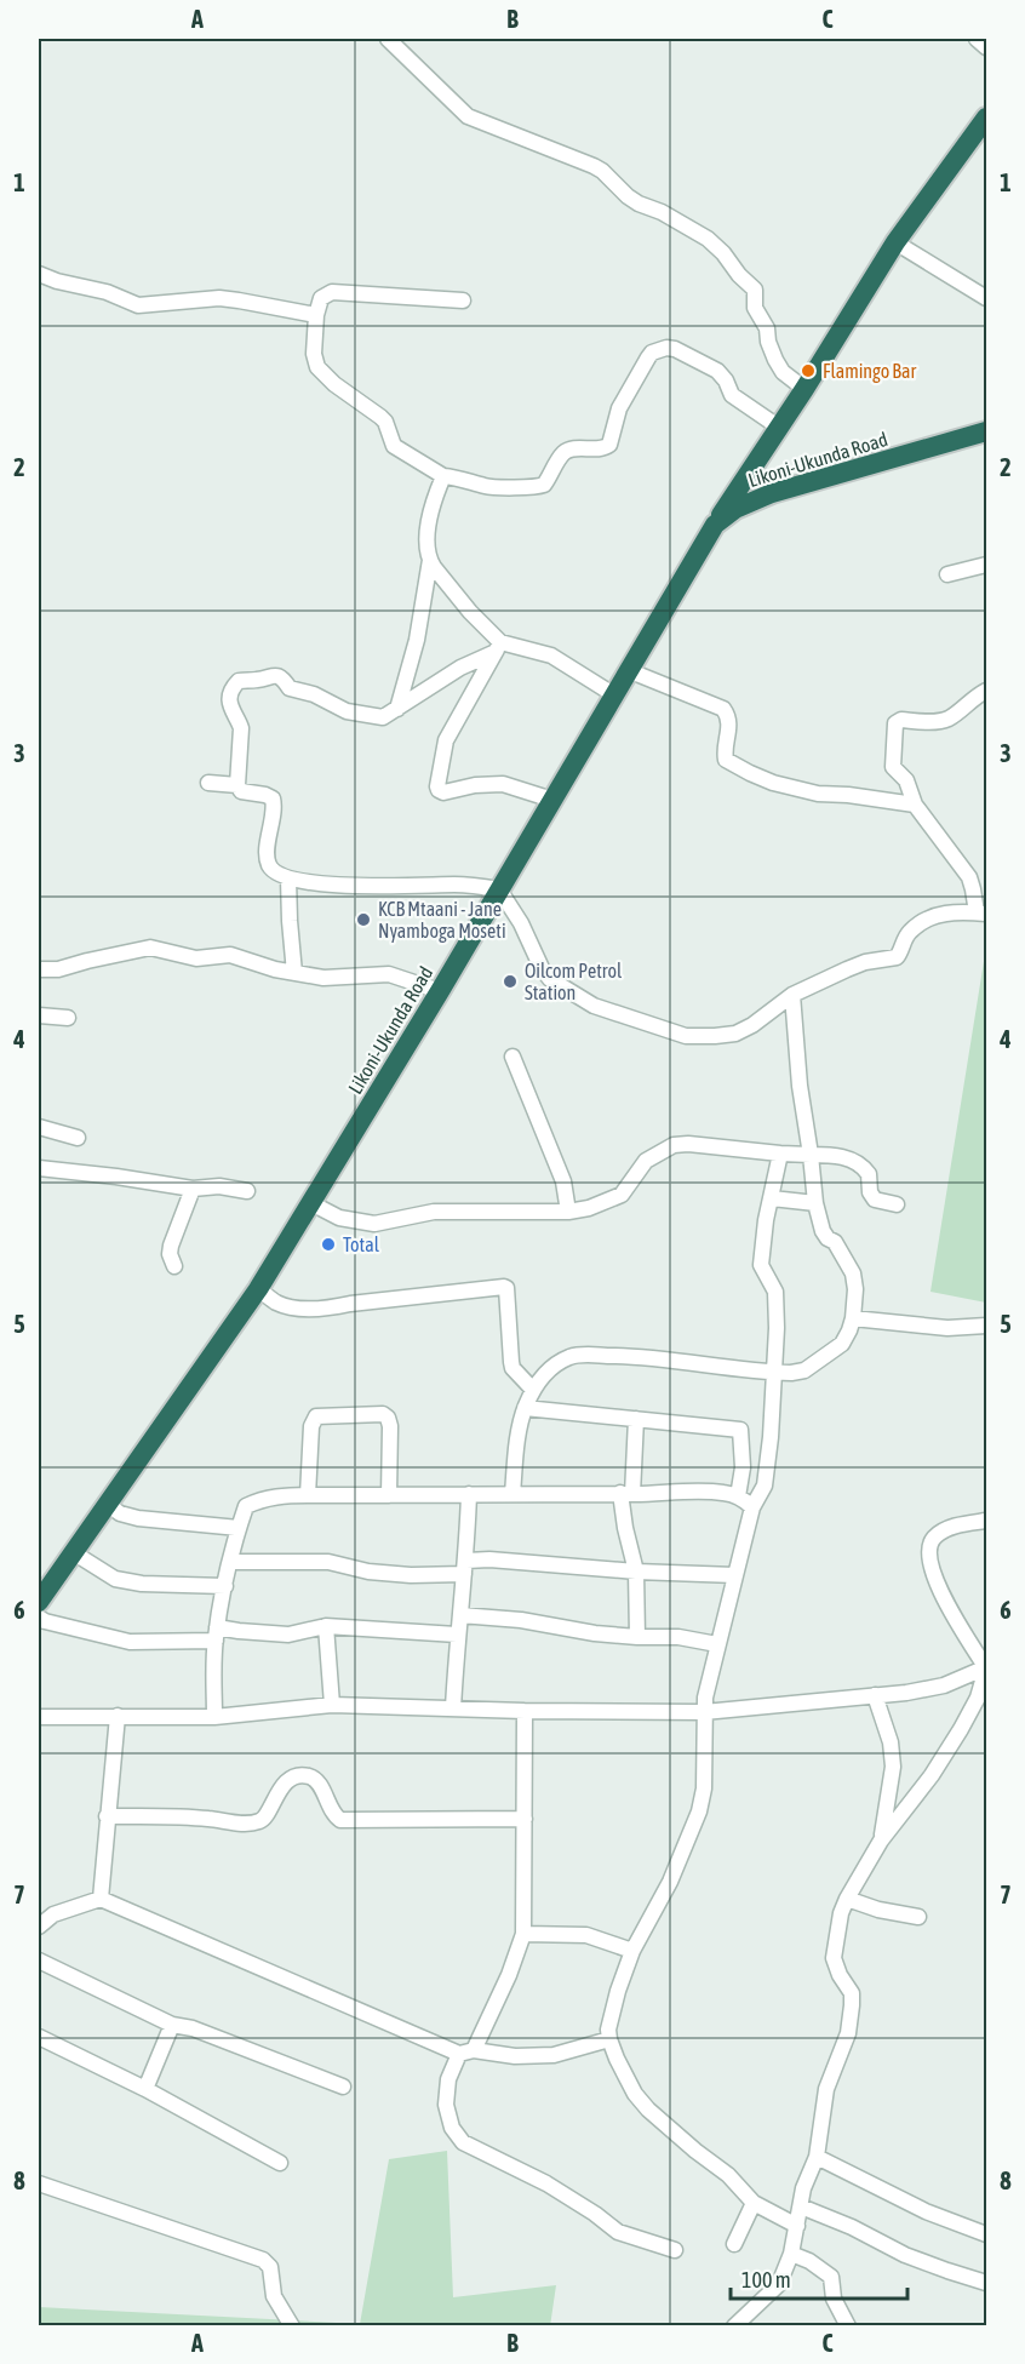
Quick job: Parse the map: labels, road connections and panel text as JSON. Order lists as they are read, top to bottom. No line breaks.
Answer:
{"streets":{"highway":["Likoni-Ukunda Road"]},"places":["Flamingo Bar","KCB Mtaani - Jane Nyamboga Moseti","Oilcom Petrol Station","Total"],"scale_bar":"100 m","grid":{"columns":["A","B","C"],"rows":["1","2","3","4","5","6","7","8"]}}
